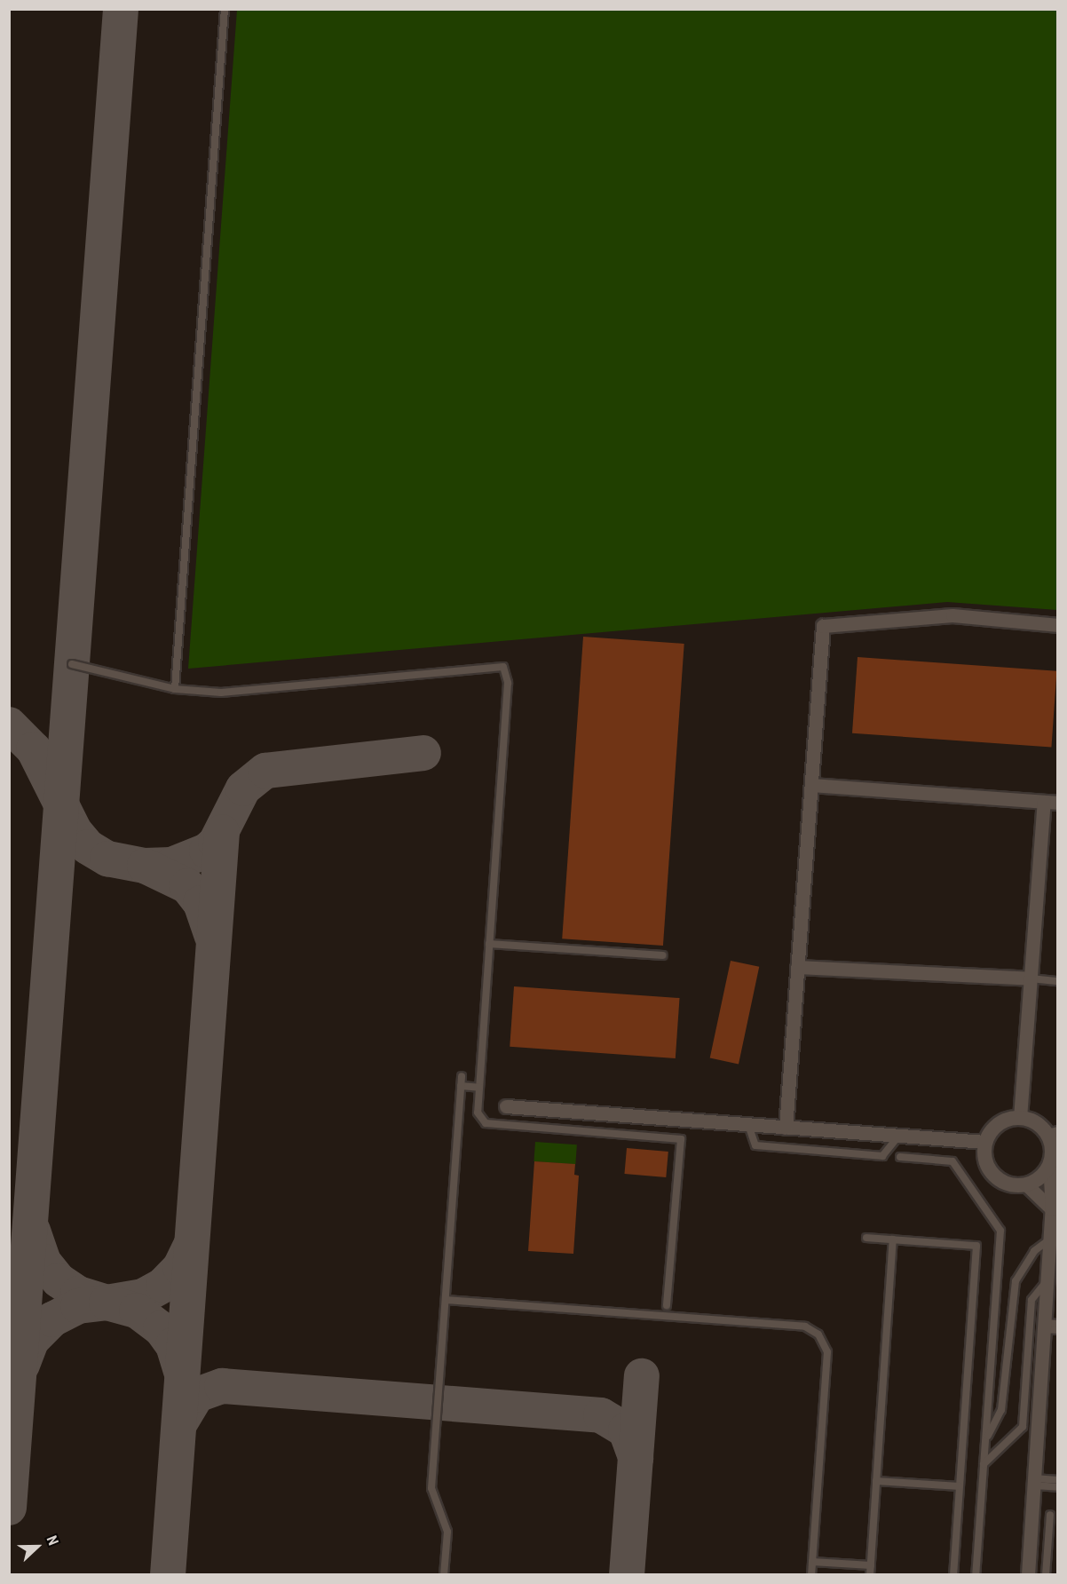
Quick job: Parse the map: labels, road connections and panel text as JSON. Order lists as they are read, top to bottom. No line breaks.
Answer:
{"north":"right"}
